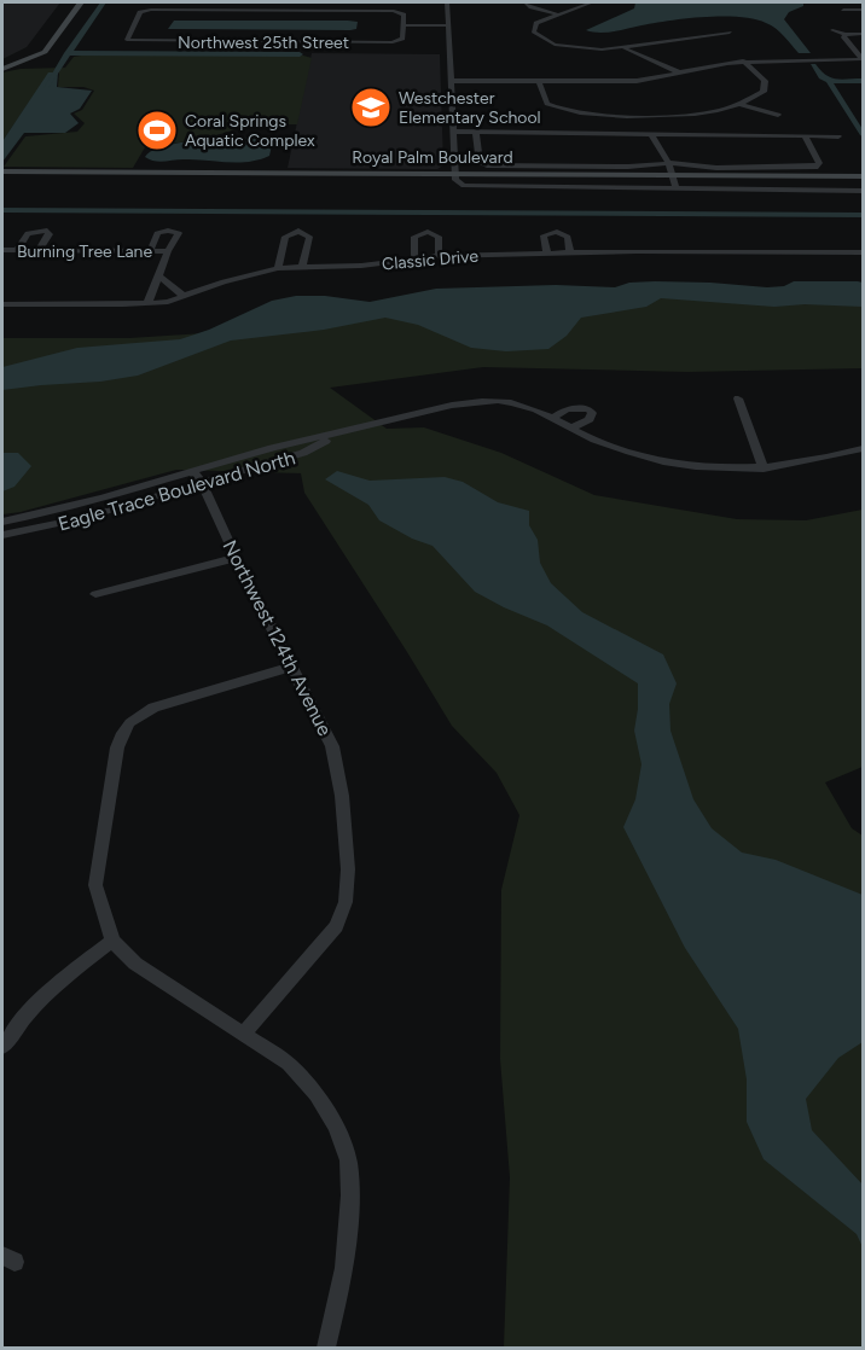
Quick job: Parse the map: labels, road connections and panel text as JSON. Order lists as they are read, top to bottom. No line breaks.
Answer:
{"streets":{"street":["Northwest 25th Street","Royal Palm Boulevard","Burning Tree Lane","Classic Drive","Eagle Trace Boulevard North","Northwest 124th Avenue"]},"crossings":[["Eagle Trace Boulevard North","Northwest 124th Avenue"]],"places":{"school or university":["Westchester Elementary School"],"sports":["Coral Springs Aquatic Complex"]}}
